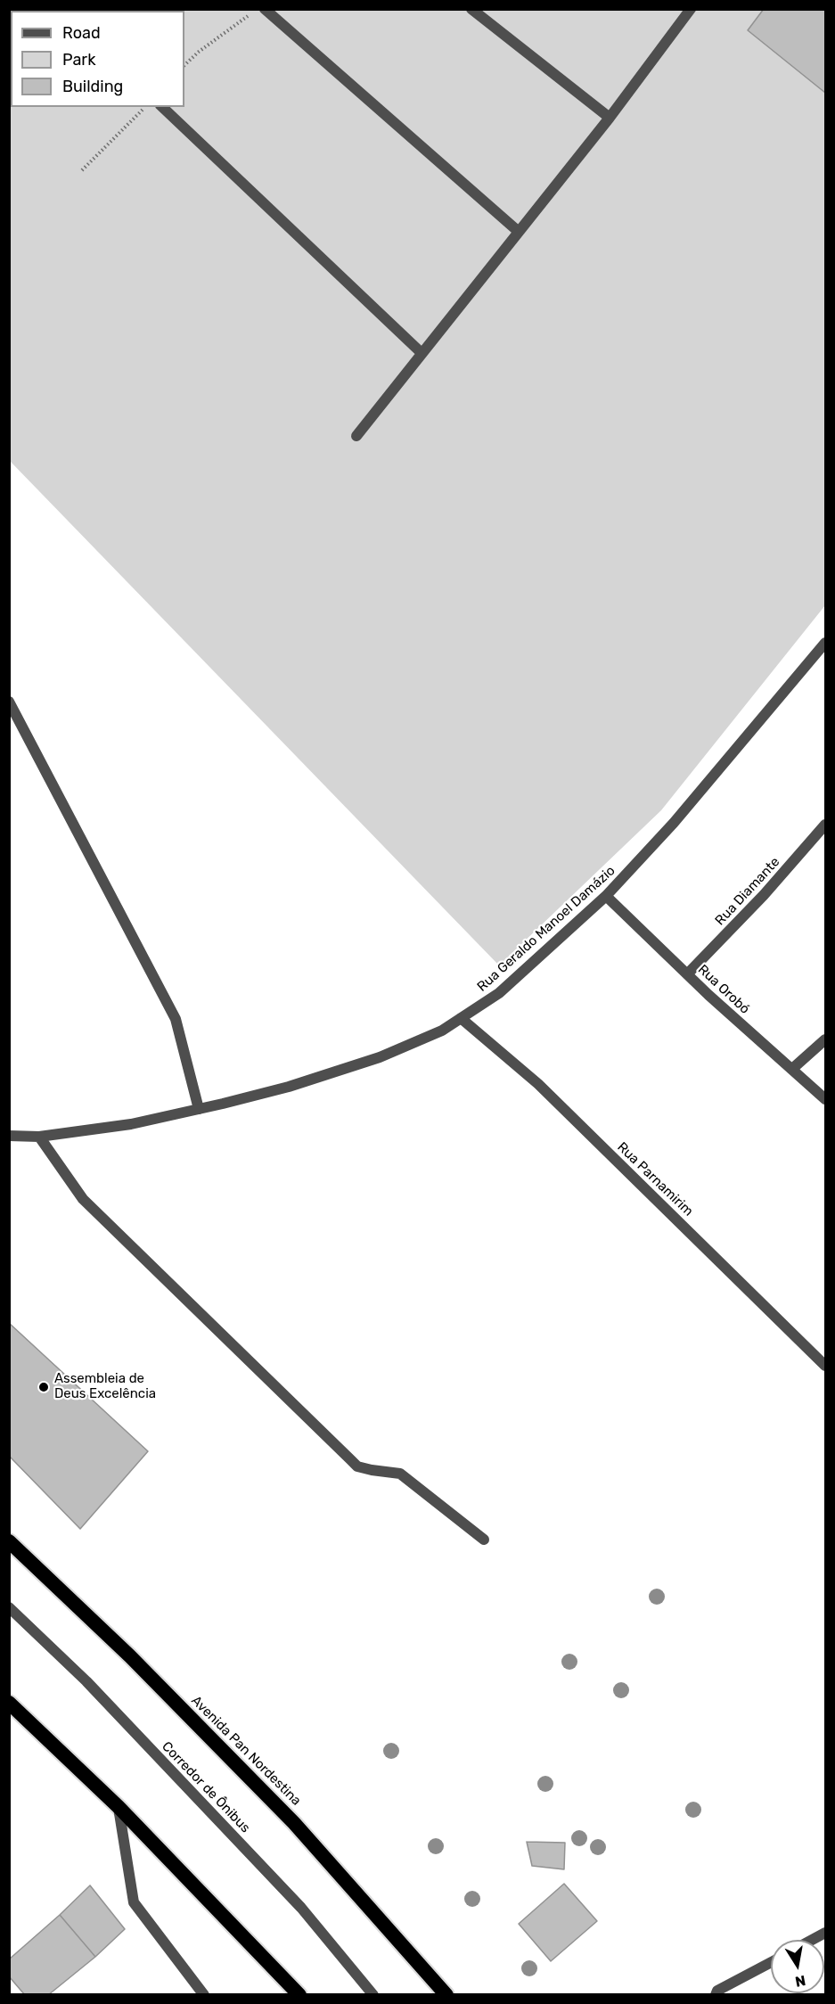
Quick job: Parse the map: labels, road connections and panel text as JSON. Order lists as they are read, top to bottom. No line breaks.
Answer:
{"streets":{"highway":["Avenida Pan Nordestina"],"street":["Rua Diamante","Rua Geraldo Manoel Damázio","Rua Orobó","Rua Parnamirim","Corredor de Ônibus"]},"crossings":[["Rua Diamante","Rua Orobó"],["Rua Geraldo Manoel Damázio","Rua Orobó"],["Rua Geraldo Manoel Damázio","Rua Parnamirim"]],"places":["Assembleia de Deus Excelência"],"legend":["Road","Park","Building"],"north":"bottom"}
